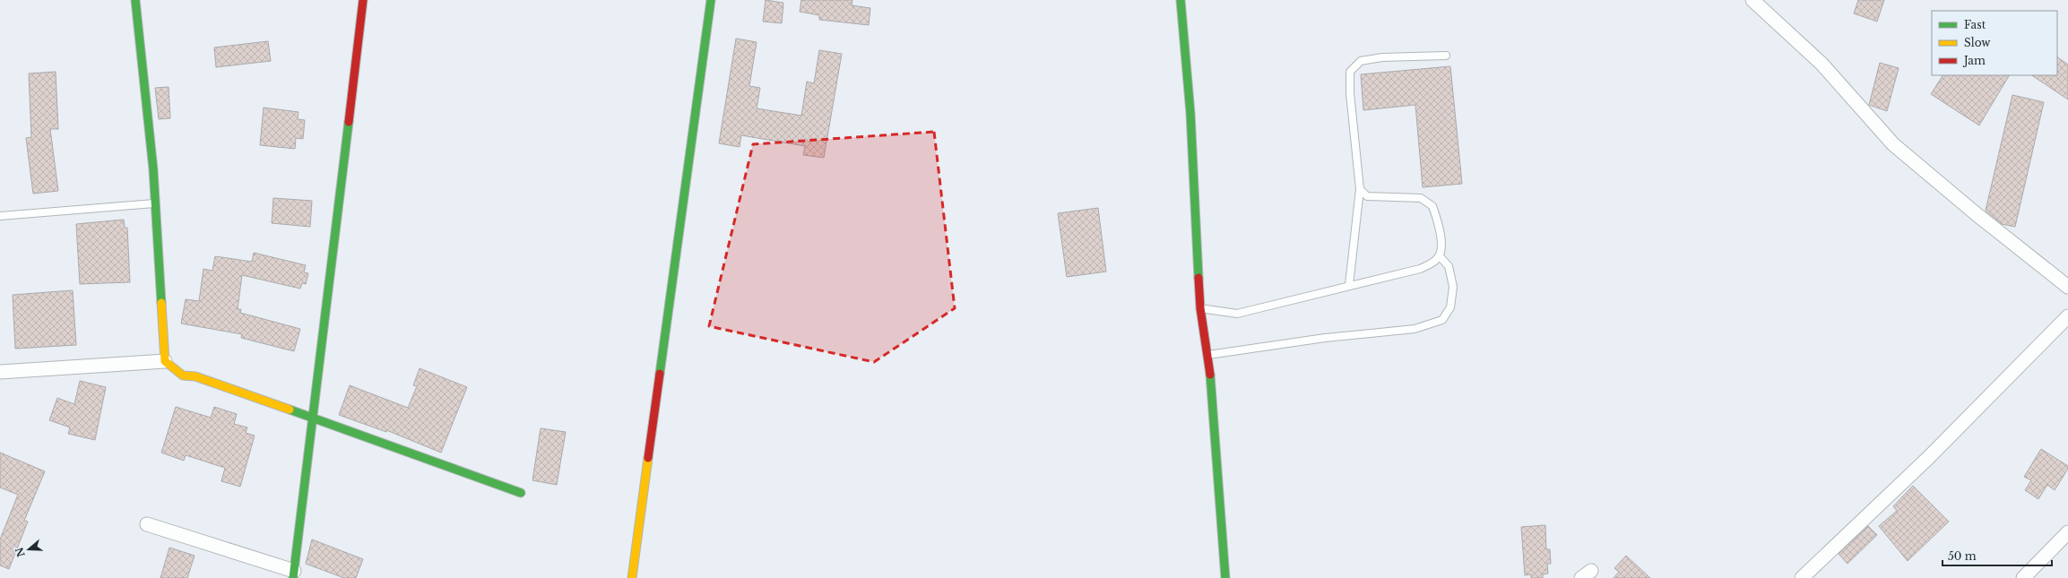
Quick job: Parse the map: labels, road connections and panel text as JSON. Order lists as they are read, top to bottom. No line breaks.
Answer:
{"legend":["Fast","Slow","Jam"],"scale_bar":"50 m","north":"left"}
